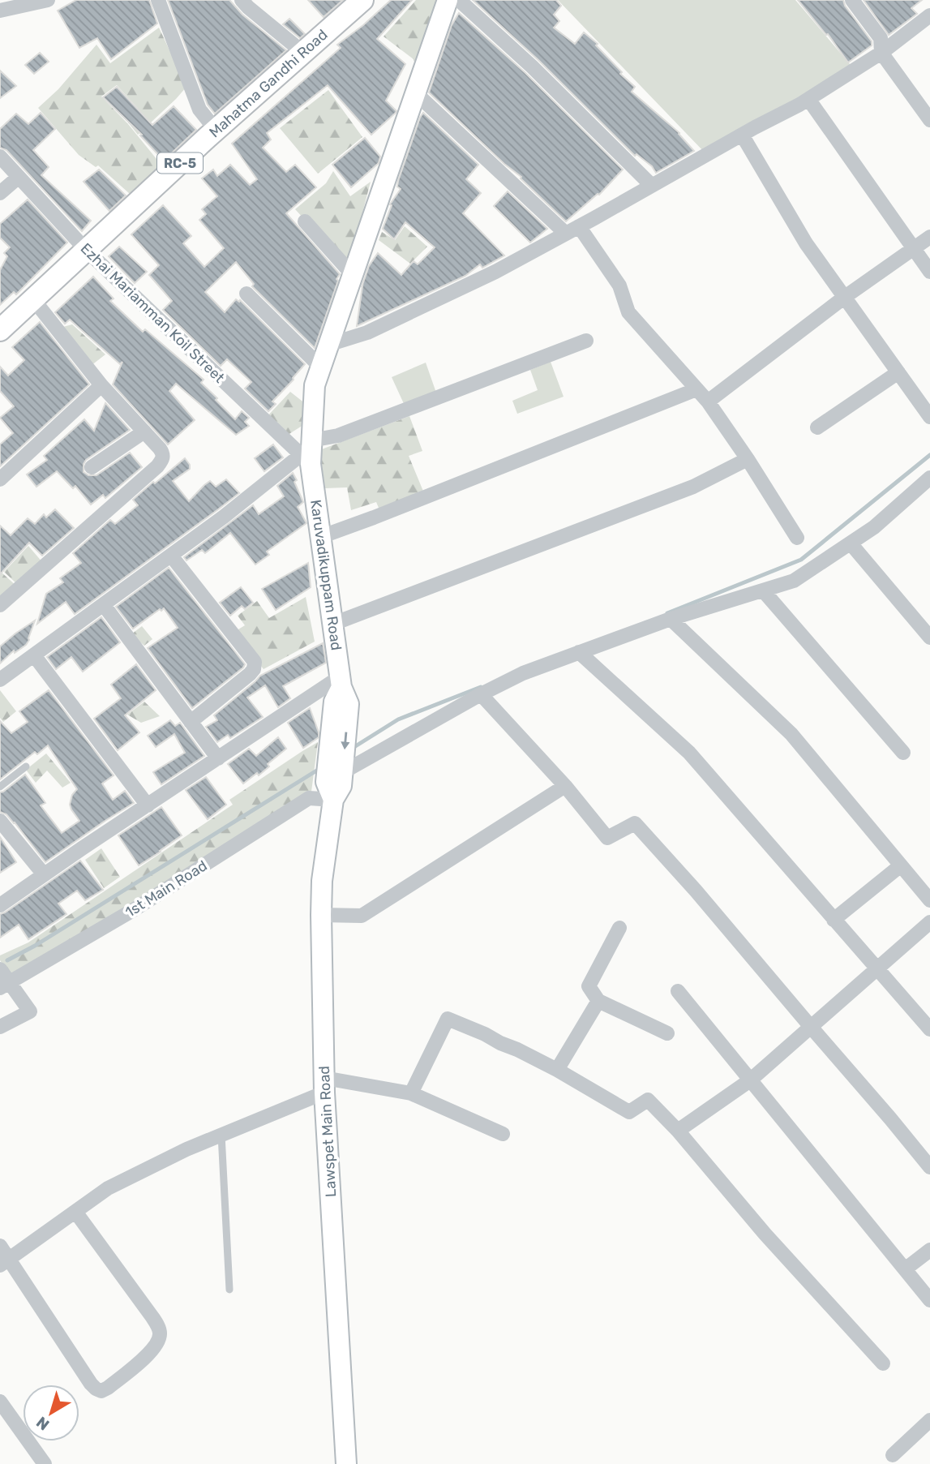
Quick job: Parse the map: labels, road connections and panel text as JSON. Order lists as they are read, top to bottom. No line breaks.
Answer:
{"streets":{"main road":["Mahatma Gandhi Road","RC-5"],"street":["Ezhai Mariamman Koil Street","Karuvadikuppam Road","1st Main Road","Lawspet Main Road"]},"crossings":[["Mahatma Gandhi Road","Ezhai Mariamman Koil Street"],["Ezhai Mariamman Koil Street","Karuvadikuppam Road"],["Karuvadikuppam Road","1st Main Road"],["Karuvadikuppam Road","Lawspet Main Road"],["1st Main Road","Lawspet Main Road"]],"north":"bottom left"}
